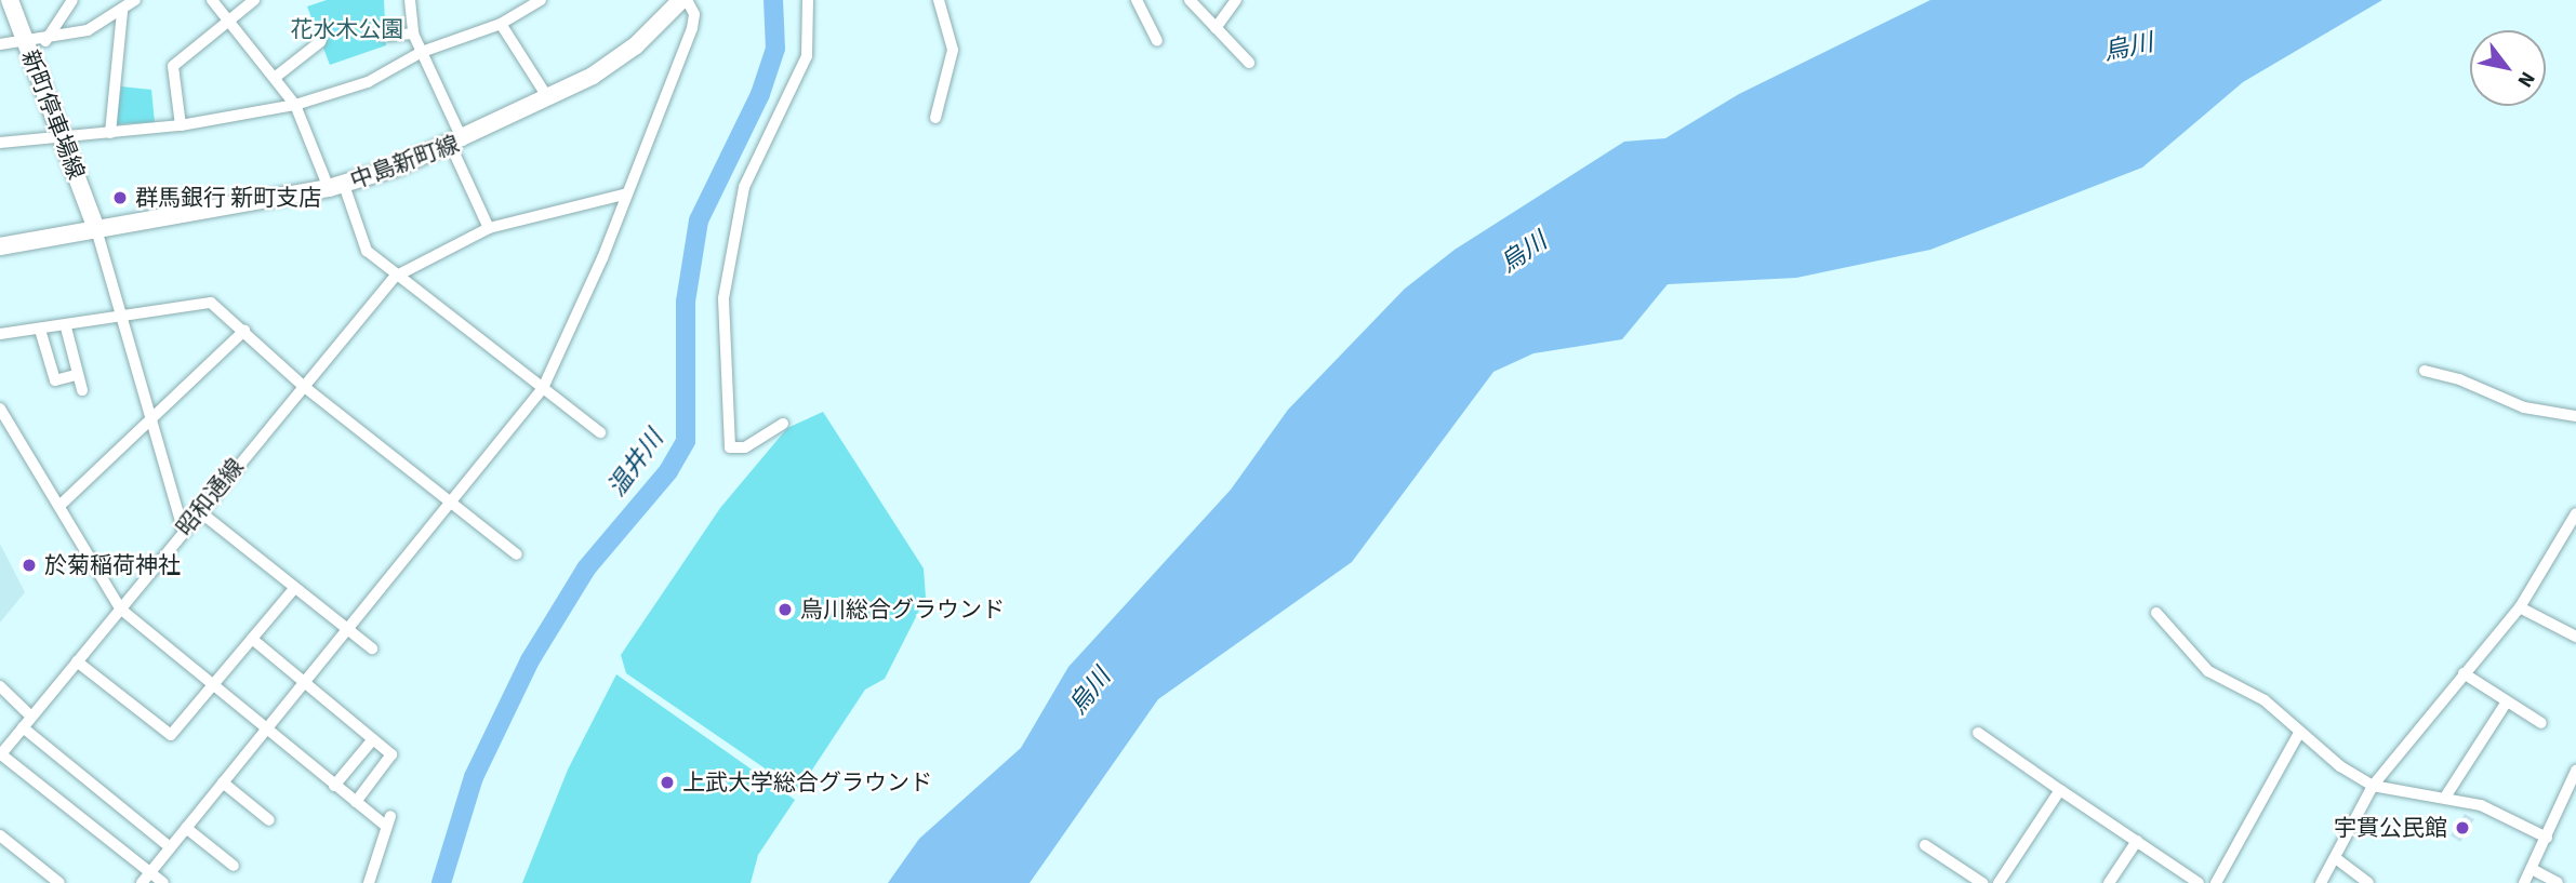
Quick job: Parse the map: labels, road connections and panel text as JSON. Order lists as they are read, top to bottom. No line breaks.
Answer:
{"streets":{"main road":["新町停車場線","中島新町線"],"street":["昭和通線"]},"crossings":[["新町停車場線","中島新町線"]],"water":["烏川","温井川"],"parks":["花水木公園"],"places":["群馬銀行 新町支店","於菊稲荷神社","烏川総合グラウンド","上武大学総合グラウンド","宇貫公民館"],"north":"bottom right"}
